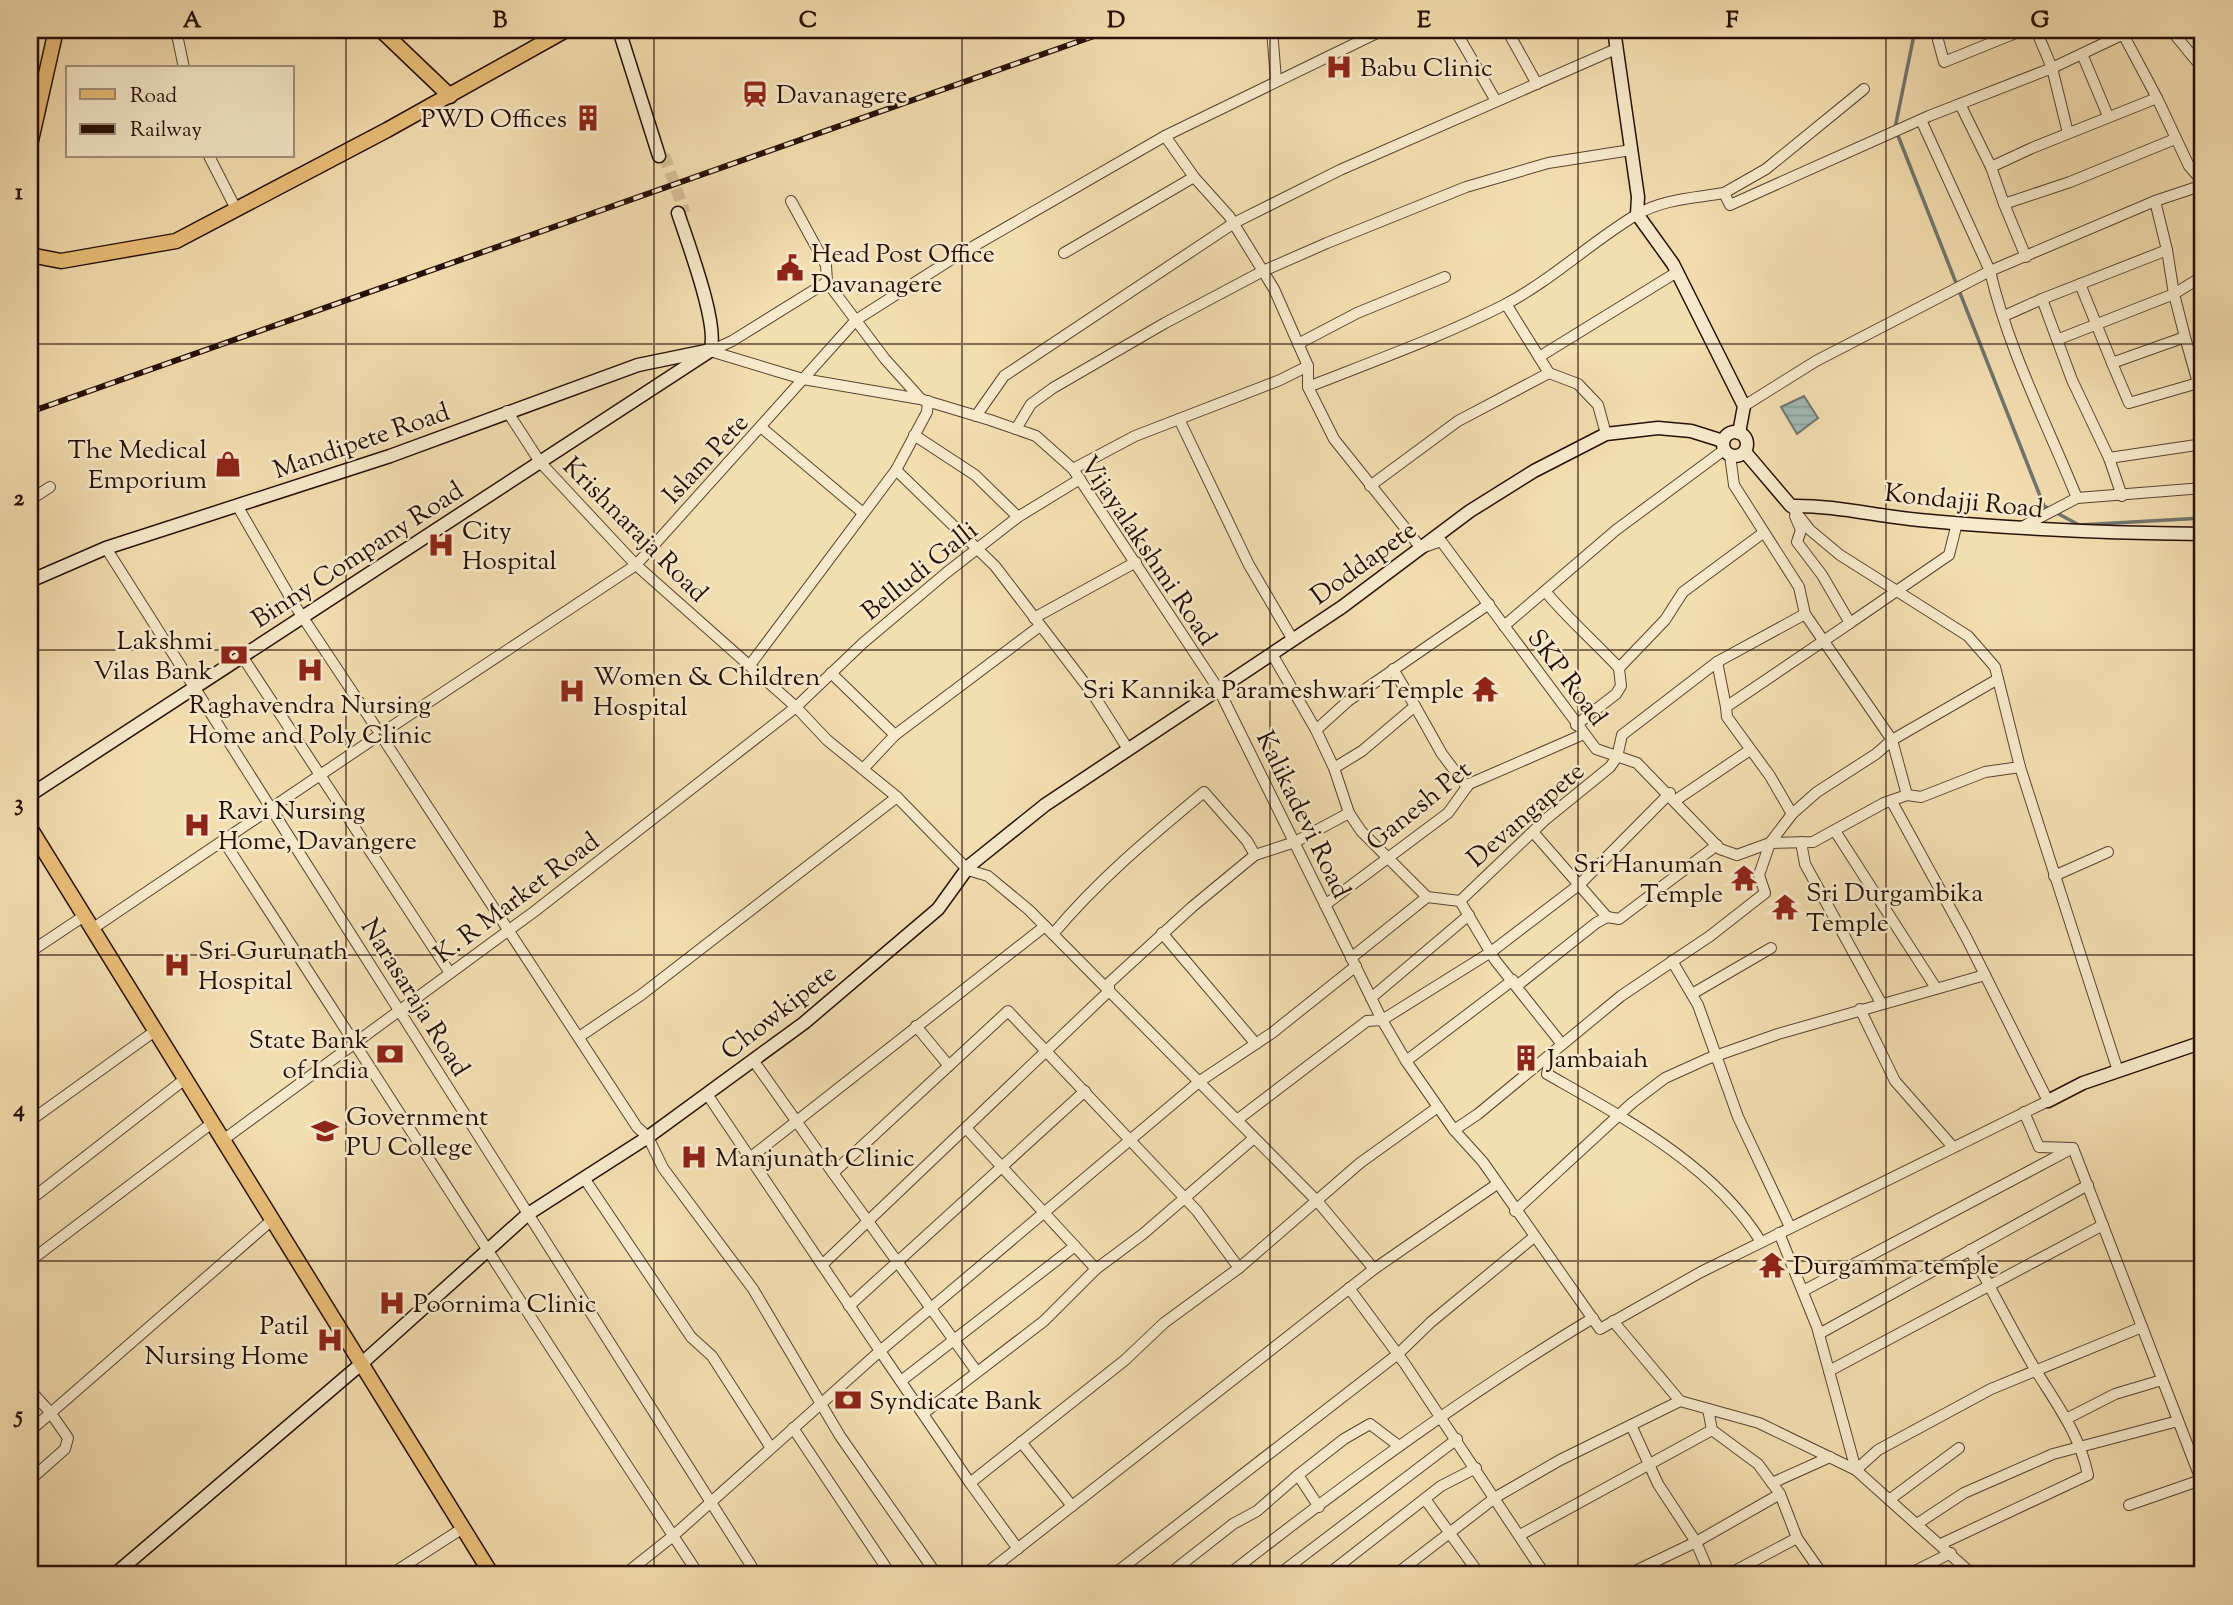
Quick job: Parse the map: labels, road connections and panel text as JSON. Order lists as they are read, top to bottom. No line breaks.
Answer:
{"streets":{"street":["Mandipete Road","Islam Pete","Kondajji Road","Krishnaraja Road","Vijayalakshmi Road","Binny Company Road","Doddapete","Belludi Galli","SKP Road","Ganesh Pet","Kalikadevi Road","Devangapete","K. R Market Road","Narasaraja Road","Chowkipete"]},"crossings":[["Mandipete Road","Krishnaraja Road"],["Mandipete Road","Vijayalakshmi Road"],["Mandipete Road","Binny Company Road"],["Mandipete Road","Narasaraja Road"],["Islam Pete","Krishnaraja Road"],["Islam Pete","Vijayalakshmi Road"],["Islam Pete","Narasaraja Road"],["Krishnaraja Road","Binny Company Road"],["Krishnaraja Road","Belludi Galli"],["Krishnaraja Road","K. R Market Road"],["Krishnaraja Road","Chowkipete"],["Vijayalakshmi Road","Binny Company Road"],["Vijayalakshmi Road","Doddapete"],["Vijayalakshmi Road","Belludi Galli"],["Vijayalakshmi Road","Kalikadevi Road"],["Vijayalakshmi Road","Chowkipete"],["Binny Company Road","Narasaraja Road"],["Doddapete","SKP Road"],["Doddapete","Kalikadevi Road"],["Doddapete","Chowkipete"],["Belludi Galli","K. R Market Road"],["SKP Road","Ganesh Pet"],["SKP Road","Devangapete"],["Ganesh Pet","Kalikadevi Road"],["Kalikadevi Road","Chowkipete"],["K. R Market Road","Narasaraja Road"],["Narasaraja Road","Chowkipete"]],"places":{"hospital":["Babu Clinic","City Hospital","Raghavendra Nursing Home and Poly Clinic","Women & Children Hospital","Ravi Nursing Home, Davangere","Sri Gurunath Hospital","Manjunath Clinic","Poornima Clinic","Patil Nursing Home"],"station":["Davanagere"],"building":["PWD Offices","Jambaiah"],"public building":["Head Post Office Davanagere"],"shop":["The Medical Emporium"],"bank":["Lakshmi Vilas Bank","State Bank of India","Syndicate Bank"],"temple":["Sri Kannika Parameshwari Temple","Sri Hanuman Temple","Sri Durgambika Temple","Durgamma temple"],"school or university":["Government PU College"]},"legend":["Road","Railway"],"grid":{"columns":["A","B","C","D","E","F","G"],"rows":["1","2","3","4","5"]}}
